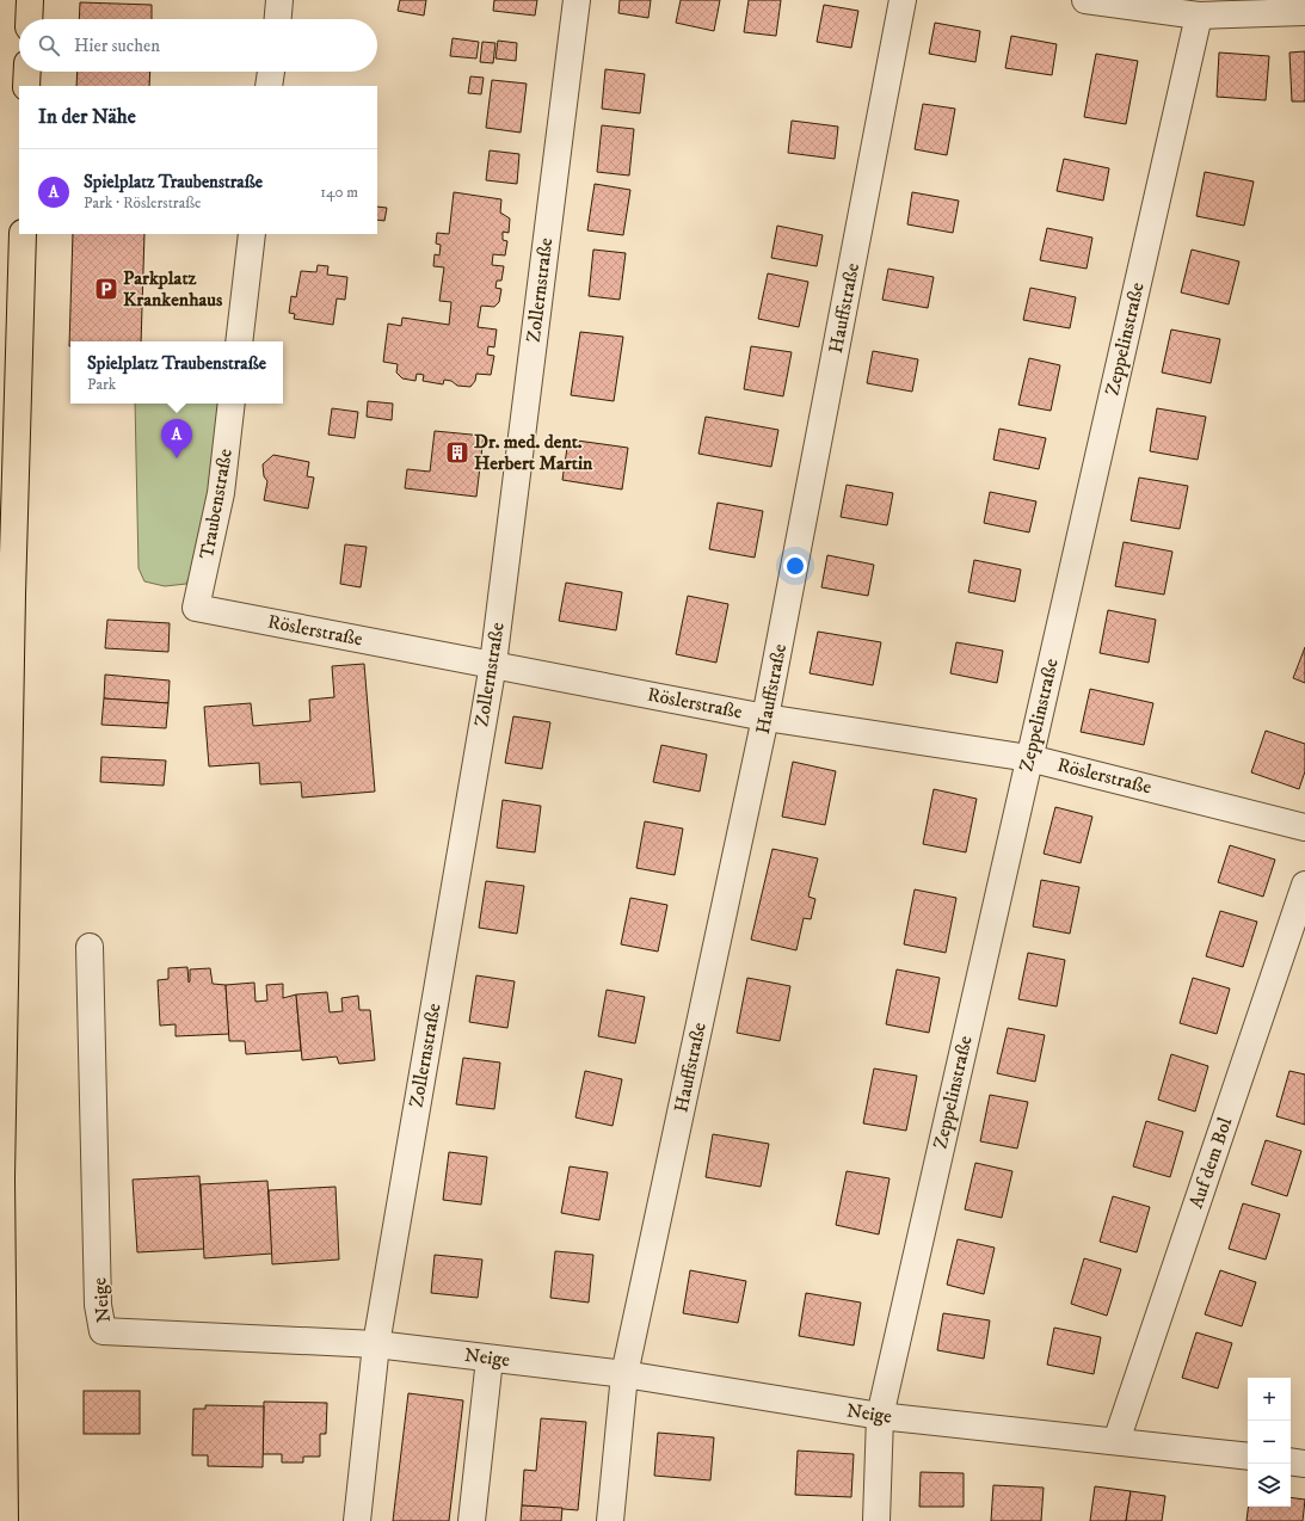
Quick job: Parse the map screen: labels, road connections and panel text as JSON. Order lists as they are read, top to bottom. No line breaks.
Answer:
{"streets":{"street":["Zollernstraße","Hauffstraße","Zeppelinstraße","Traubenstraße","Röslerstraße","Auf dem Bol","Neige"]},"crossings":[["Zollernstraße","Röslerstraße"],["Zollernstraße","Neige"],["Hauffstraße","Röslerstraße"],["Hauffstraße","Neige"],["Zeppelinstraße","Röslerstraße"],["Zeppelinstraße","Neige"],["Traubenstraße","Röslerstraße"],["Auf dem Bol","Neige"]],"places":{"parking":["Parkplatz Krankenhaus"],"building":["Dr. med. dent. Herbert Martin"]},"page":{"search":"Hier suchen","heading":"In der Nähe","list":[{"mark":"A","name":"Spielplatz Traubenstraße","note":"Park · Röslerstraße","value":"140 m"}],"popup":["Spielplatz Traubenstraße","Park"],"pins":"A","map_buttons":["+","−"]}}
